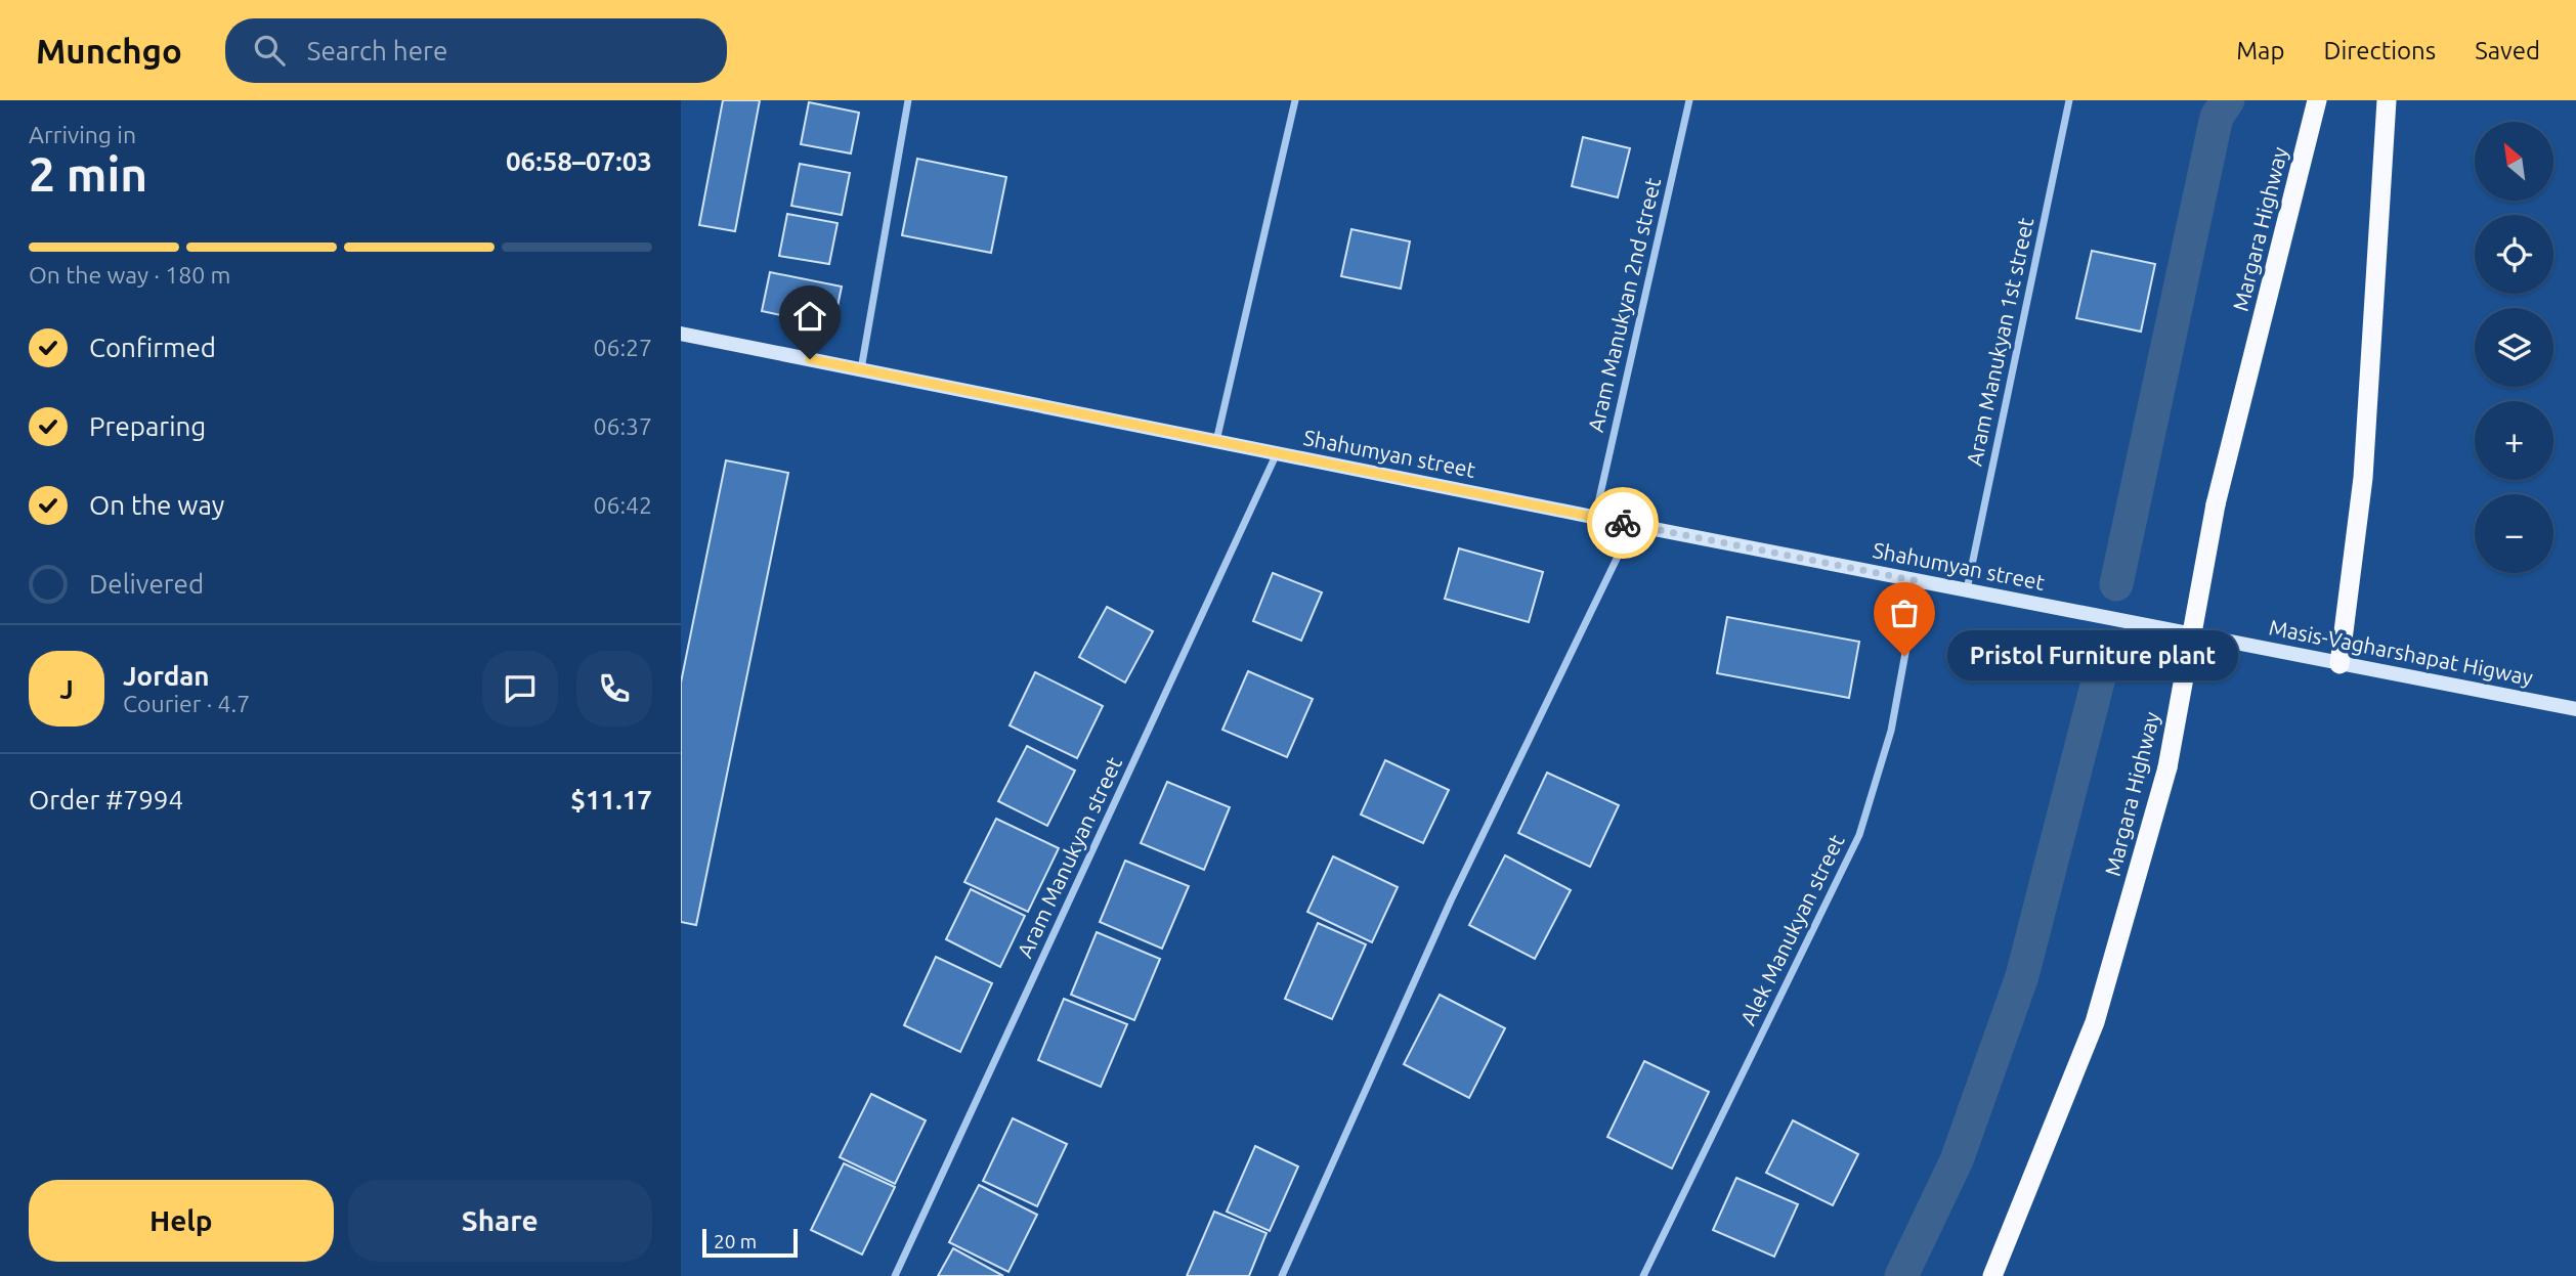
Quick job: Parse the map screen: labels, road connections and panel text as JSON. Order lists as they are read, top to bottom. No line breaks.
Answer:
{"streets":{"highway":["Margara Highway"],"main road":["Shahumyan street","Masis-Vagharshapat Higway"],"street":["Aram Manukyan 2nd street","Aram Manukyan 1st street","Aram Manukyan street","Alek Manukyan street"]},"crossings":[["Aram Manukyan 2nd street","Shahumyan street"],["Aram Manukyan 1st street","Shahumyan street"],["Shahumyan street","Masis-Vagharshapat Higway"],["Shahumyan street","Aram Manukyan street"],["Shahumyan street","Alek Manukyan street"]],"places":["Pristol Furniture plant"],"scale_bar":"20 m","north":"top left","page":{"header":"Munchgo","search":"Search here","nav":["Map","Directions","Saved"],"heading":["2 min","Arriving in","06:58–07:03"],"panel":["Jordan","Courier · 4.7","Order #7994","$11.17"],"map_buttons":["+","−"],"bar":"On the way · 180 m","list":[["Confirmed","06:27"],["Preparing","06:37"],["On the way","06:42"],"Delivered"],"bubble":"Pristol Furniture plant","round":"J","buttons":["Help","Share"],"scale":"20 m"}}
